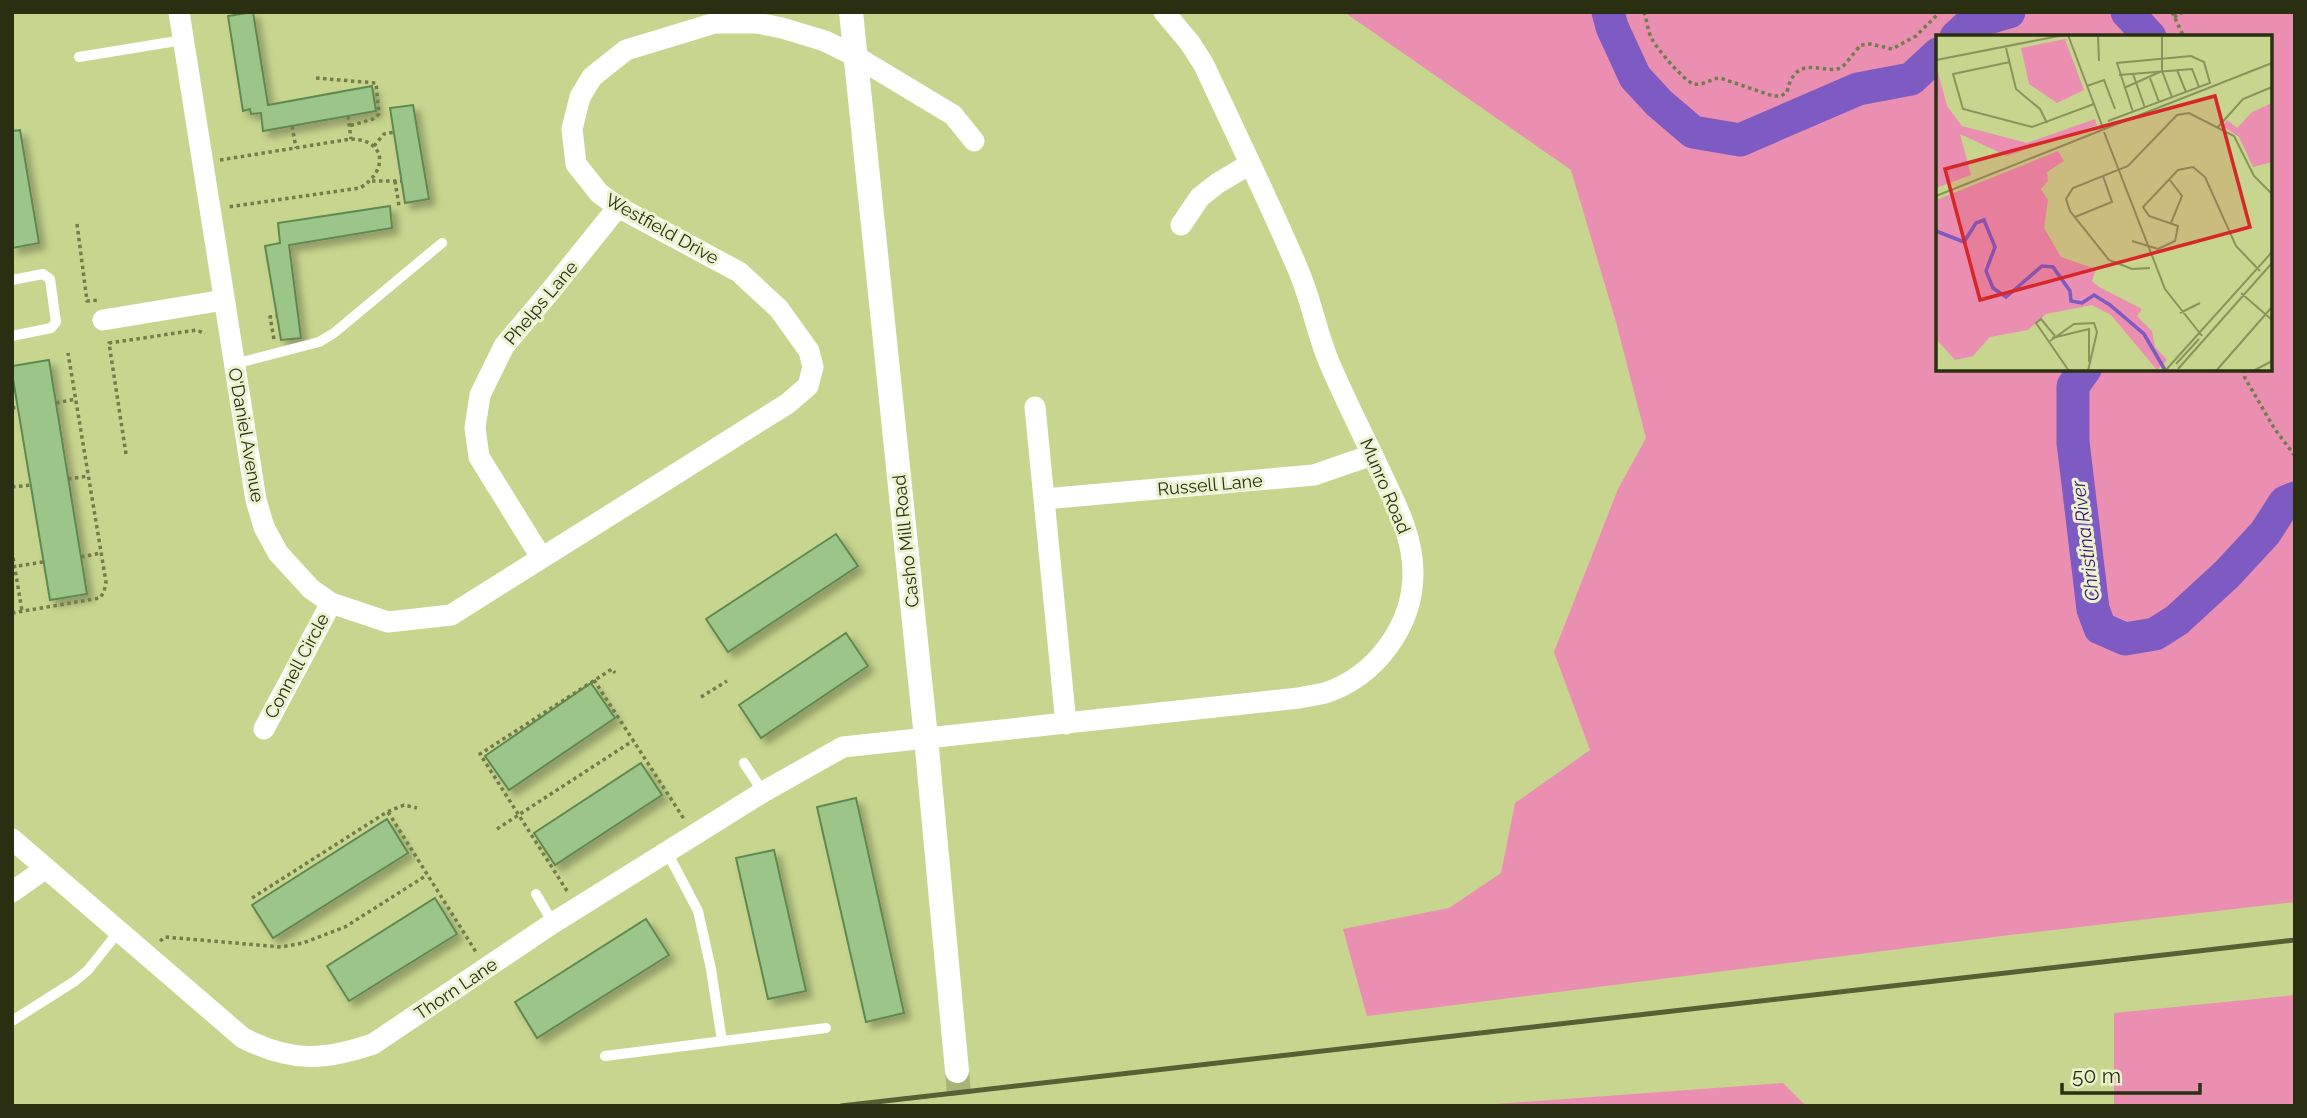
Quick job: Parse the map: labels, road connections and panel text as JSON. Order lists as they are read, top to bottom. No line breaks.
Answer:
{"streets":{"street":["Westfield Drive","Phelps Lane","O'Daniel Avenue","Russell Lane","Munro Road","Casho Mill Road","Connell Circle","Thorn Lane"]},"crossings":[["Westfield Drive","Phelps Lane"],["Westfield Drive","O'Daniel Avenue"],["Westfield Drive","Casho Mill Road"],["Phelps Lane","O'Daniel Avenue"],["O'Daniel Avenue","Connell Circle"],["Russell Lane","Munro Road"],["Munro Road","Casho Mill Road"],["Munro Road","Thorn Lane"],["Casho Mill Road","Thorn Lane"]],"water":["Christina River"],"scale_bar":"50 m"}
